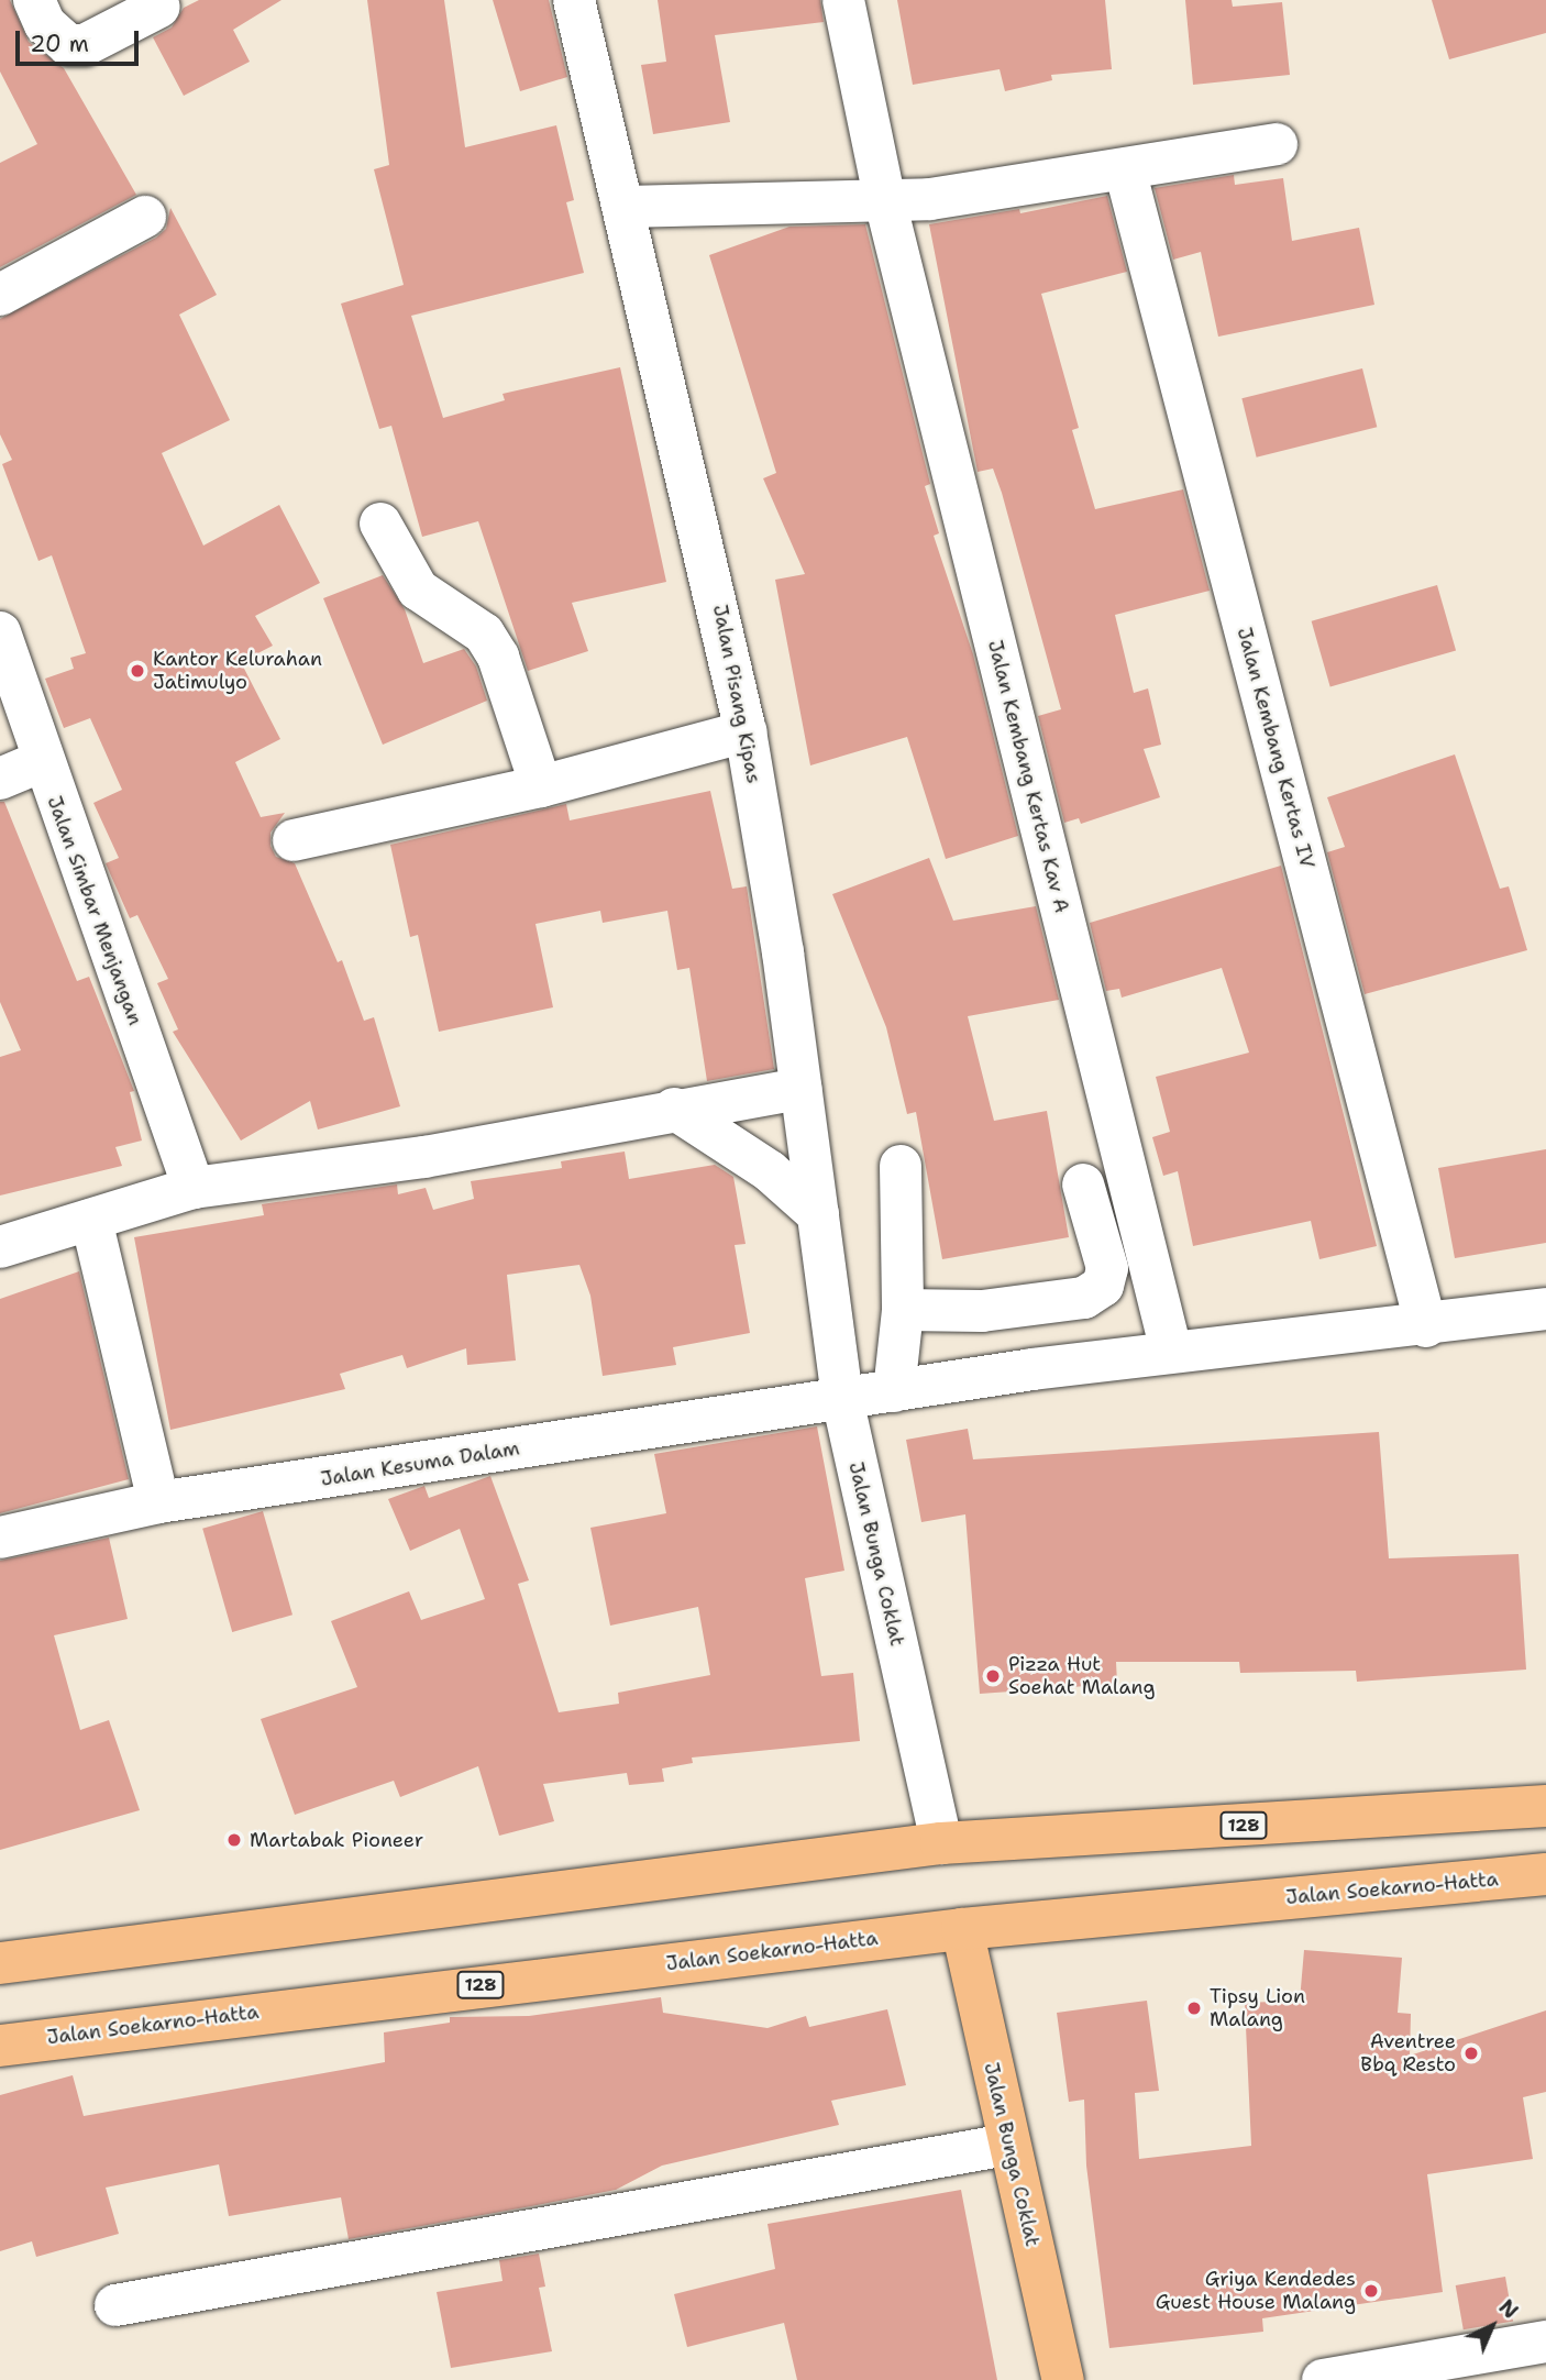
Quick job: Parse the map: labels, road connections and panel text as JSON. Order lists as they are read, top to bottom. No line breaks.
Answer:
{"streets":{"main road":["Jalan Bunga Coklat","128","Jalan Soekarno-Hatta"],"street":["Jalan Pisang Kipas","Jalan Kembang Kertas IV","Jalan Kembang Kertas Kav A","Jalan Simbar Menjangan","Jalan Kesuma Dalam"]},"crossings":[["Jalan Pisang Kipas","Jalan Kesuma Dalam"],["Jalan Pisang Kipas","Jalan Bunga Coklat"],["Jalan Kembang Kertas IV","Jalan Kesuma Dalam"],["Jalan Kembang Kertas Kav A","Jalan Kesuma Dalam"],["Jalan Kesuma Dalam","Jalan Bunga Coklat"],["Jalan Bunga Coklat","128"],["Jalan Bunga Coklat","Jalan Soekarno-Hatta"]],"places":["Kantor Kelurahan Jatimulyo","Pizza Hut Soehat Malang","Martabak Pioneer","Tipsy Lion Malang","Aventree Bbq Resto","Griya Kendedes Guest House Malang"],"scale_bar":"20 m","north":"top right"}
